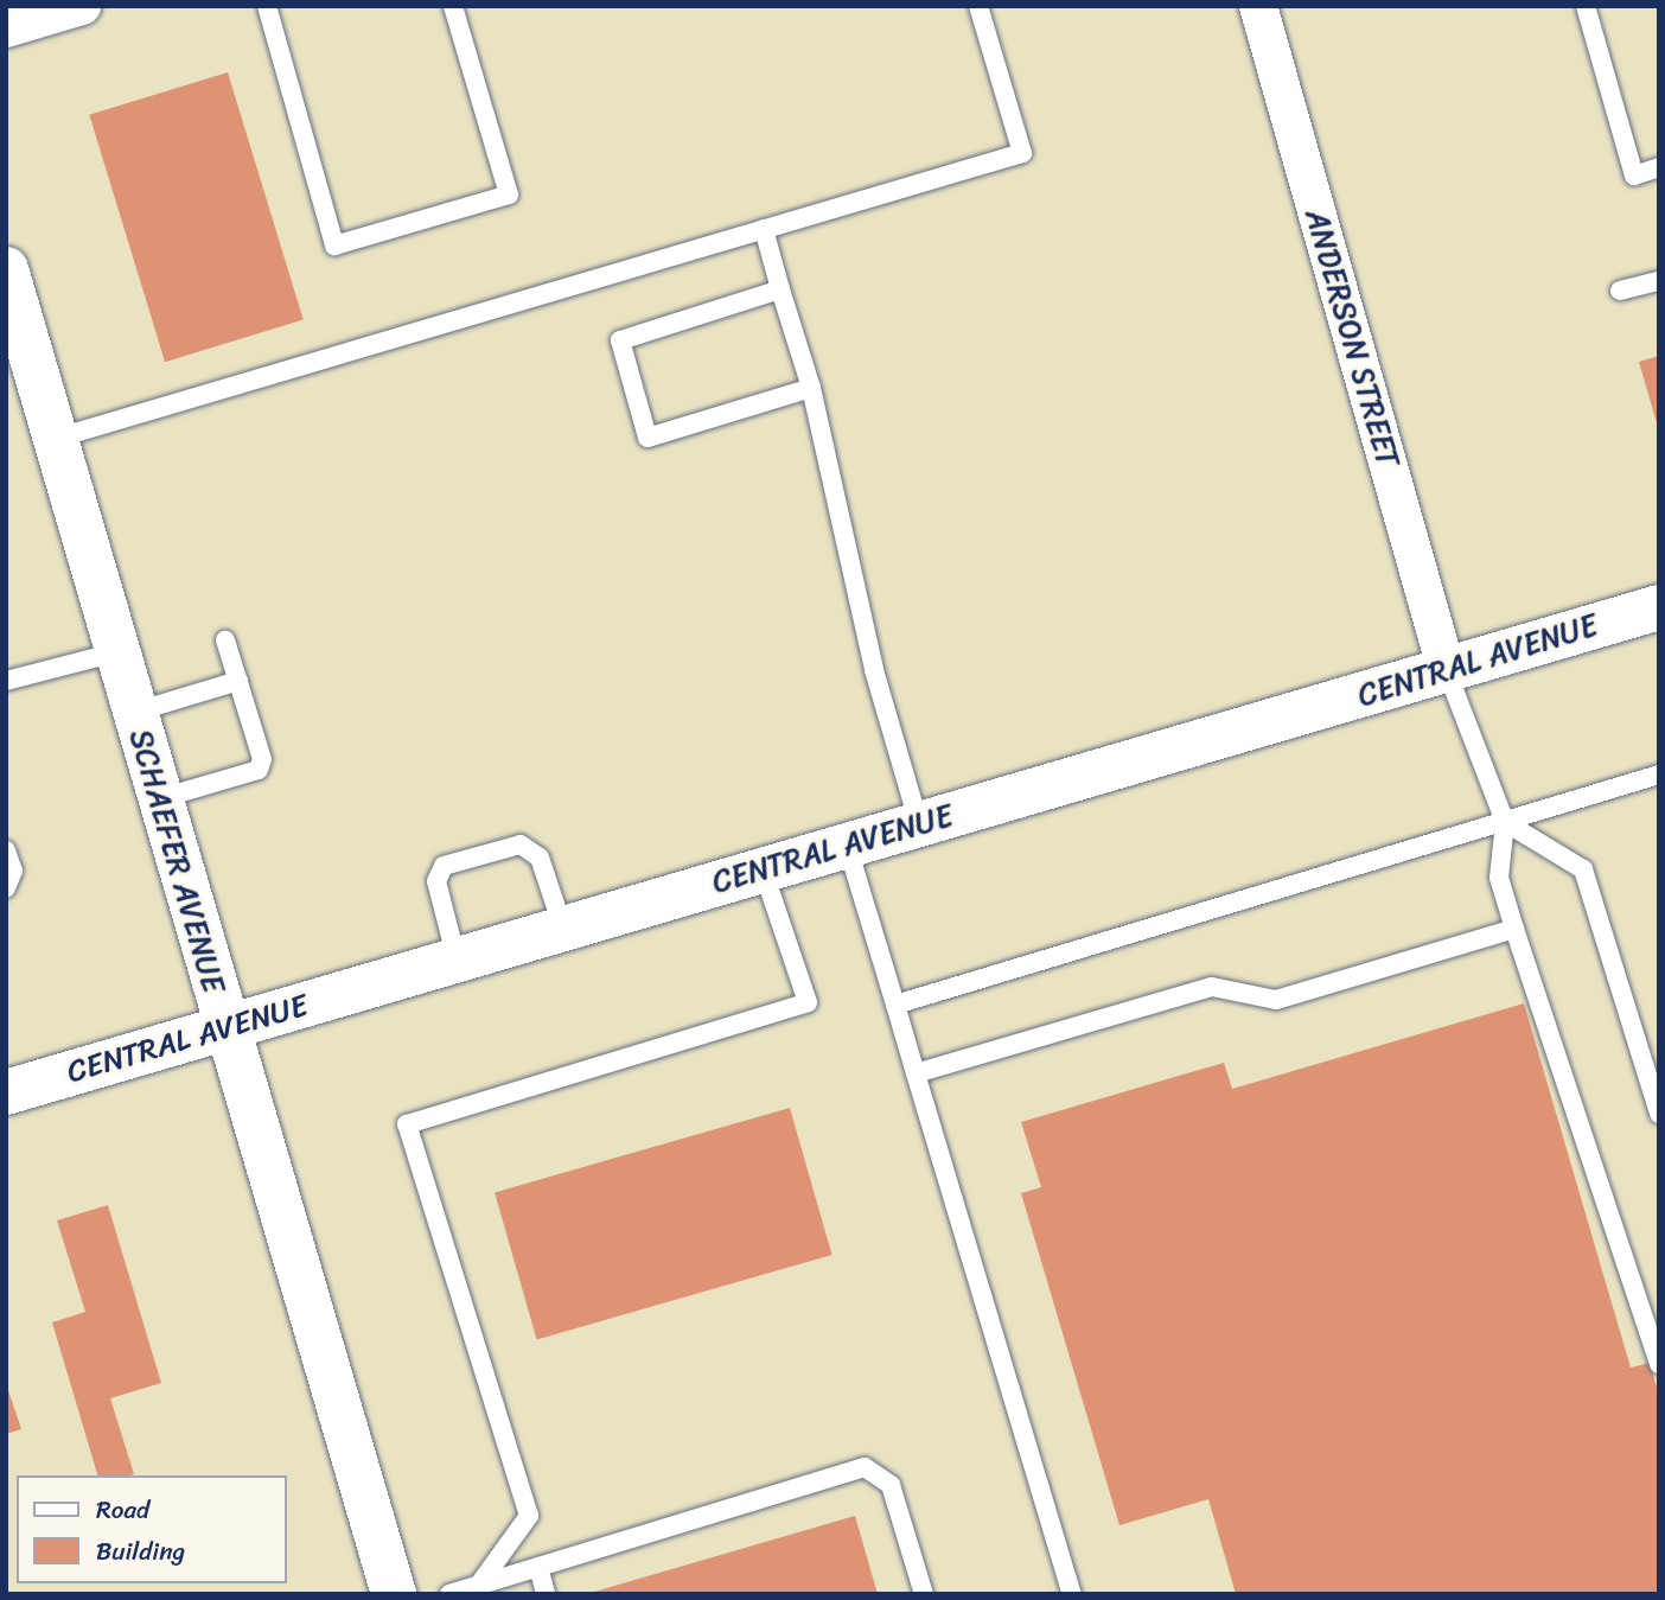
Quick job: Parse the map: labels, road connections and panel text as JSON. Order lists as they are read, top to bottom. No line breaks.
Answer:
{"streets":{"main road":["CENTRAL AVENUE","SCHAEFER AVENUE"],"street":["ANDERSON STREET"]},"crossings":[["ANDERSON STREET","CENTRAL AVENUE"],["CENTRAL AVENUE","SCHAEFER AVENUE"]],"legend":["Road","Building"]}
